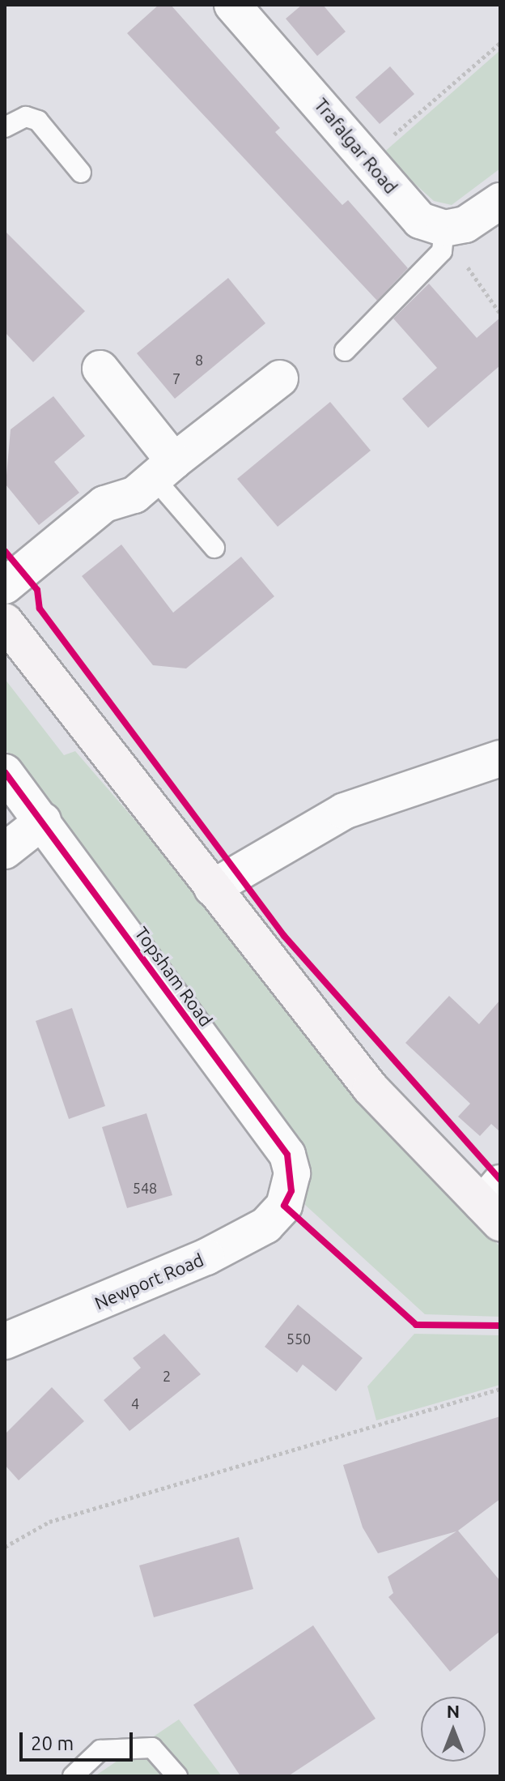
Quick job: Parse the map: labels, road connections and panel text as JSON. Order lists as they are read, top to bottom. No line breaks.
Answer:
{"streets":{"street":["Trafalgar Road","Topsham Road","Newport Road"]},"crossings":[["Topsham Road","Newport Road"]],"house_numbers":["8","7","548","550","2","4"],"scale_bar":"20 m","north":"top"}
